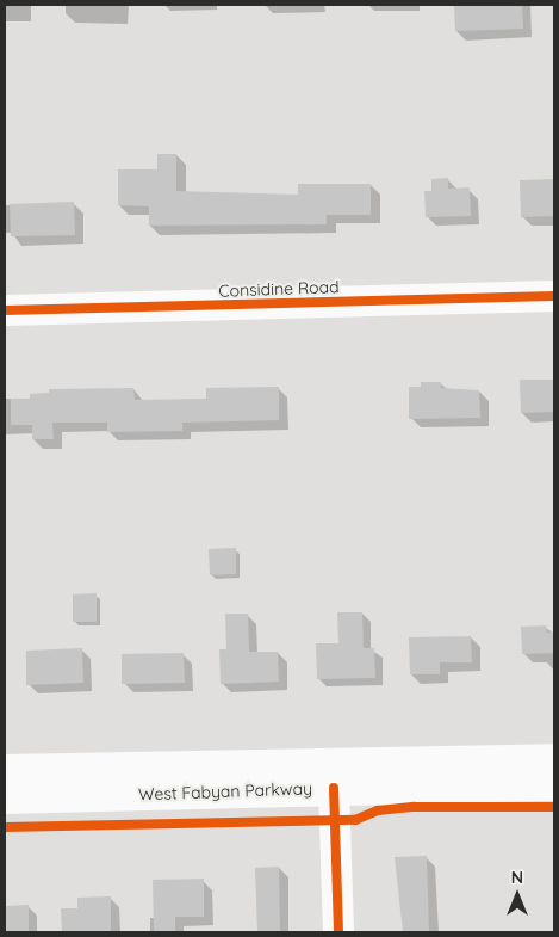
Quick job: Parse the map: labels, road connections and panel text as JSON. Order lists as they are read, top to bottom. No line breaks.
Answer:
{"streets":{"main road":["West Fabyan Parkway"],"street":["Considine Road"]},"north":"top"}
